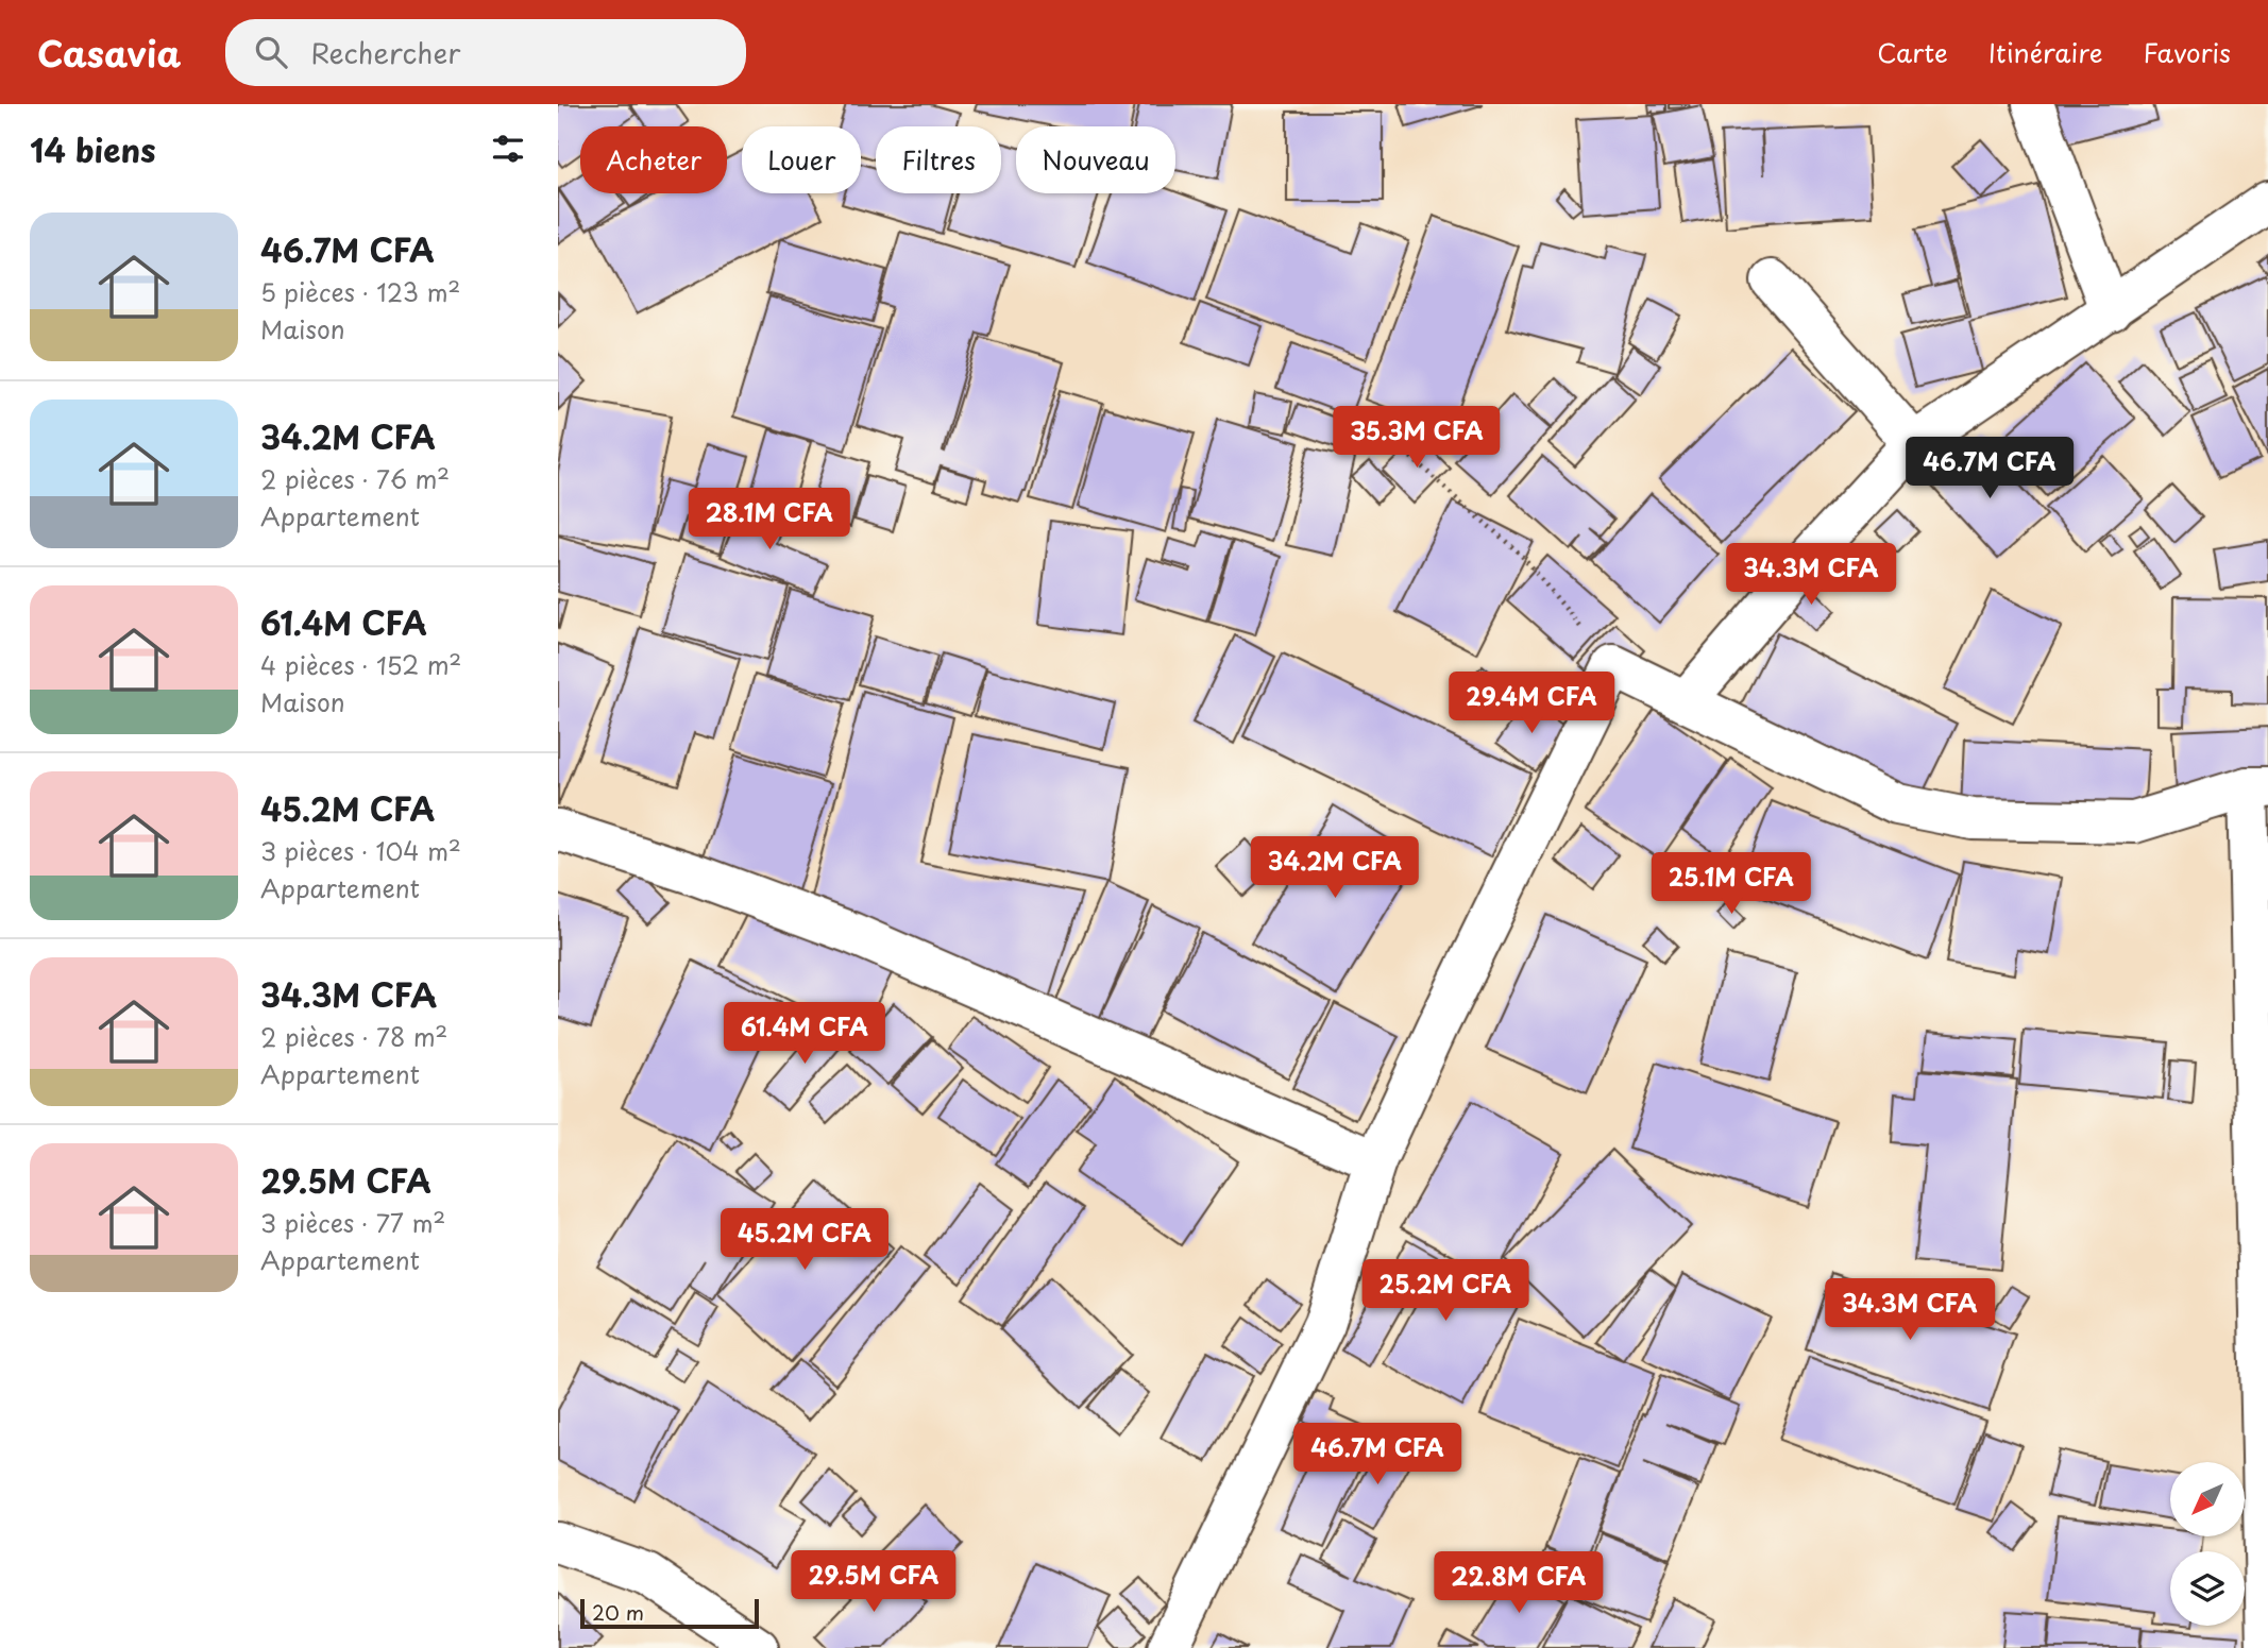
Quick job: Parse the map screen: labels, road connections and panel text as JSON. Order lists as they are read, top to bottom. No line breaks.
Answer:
{"scale_bar":"20 m","north":"bottom left","page":{"header":"Casavia","search":"Rechercher","nav":["Carte","Itinéraire","Favoris"],"heading":"14 biens","chip":["Acheter","Louer","Filtres","Nouveau"],"list":[{"name":"46.7M CFA","note":"5 pièces · 123 m² · Maison"},{"name":"34.2M CFA","note":"2 pièces · 76 m² · Appartement"},{"name":"61.4M CFA","note":"4 pièces · 152 m² · Maison"},{"name":"45.2M CFA","note":"3 pièces · 104 m² · Appartement"},{"name":"34.3M CFA","note":"2 pièces · 78 m² · Appartement"},{"name":"29.5M CFA","note":"3 pièces · 77 m² · Appartement"}],"price":["35.3M CFA","46.7M CFA","28.1M CFA","34.3M CFA","29.4M CFA","34.2M CFA","25.1M CFA","61.4M CFA","45.2M CFA","25.2M CFA","34.3M CFA","46.7M CFA","29.5M CFA","22.8M CFA"],"scale":"20 m"}}
